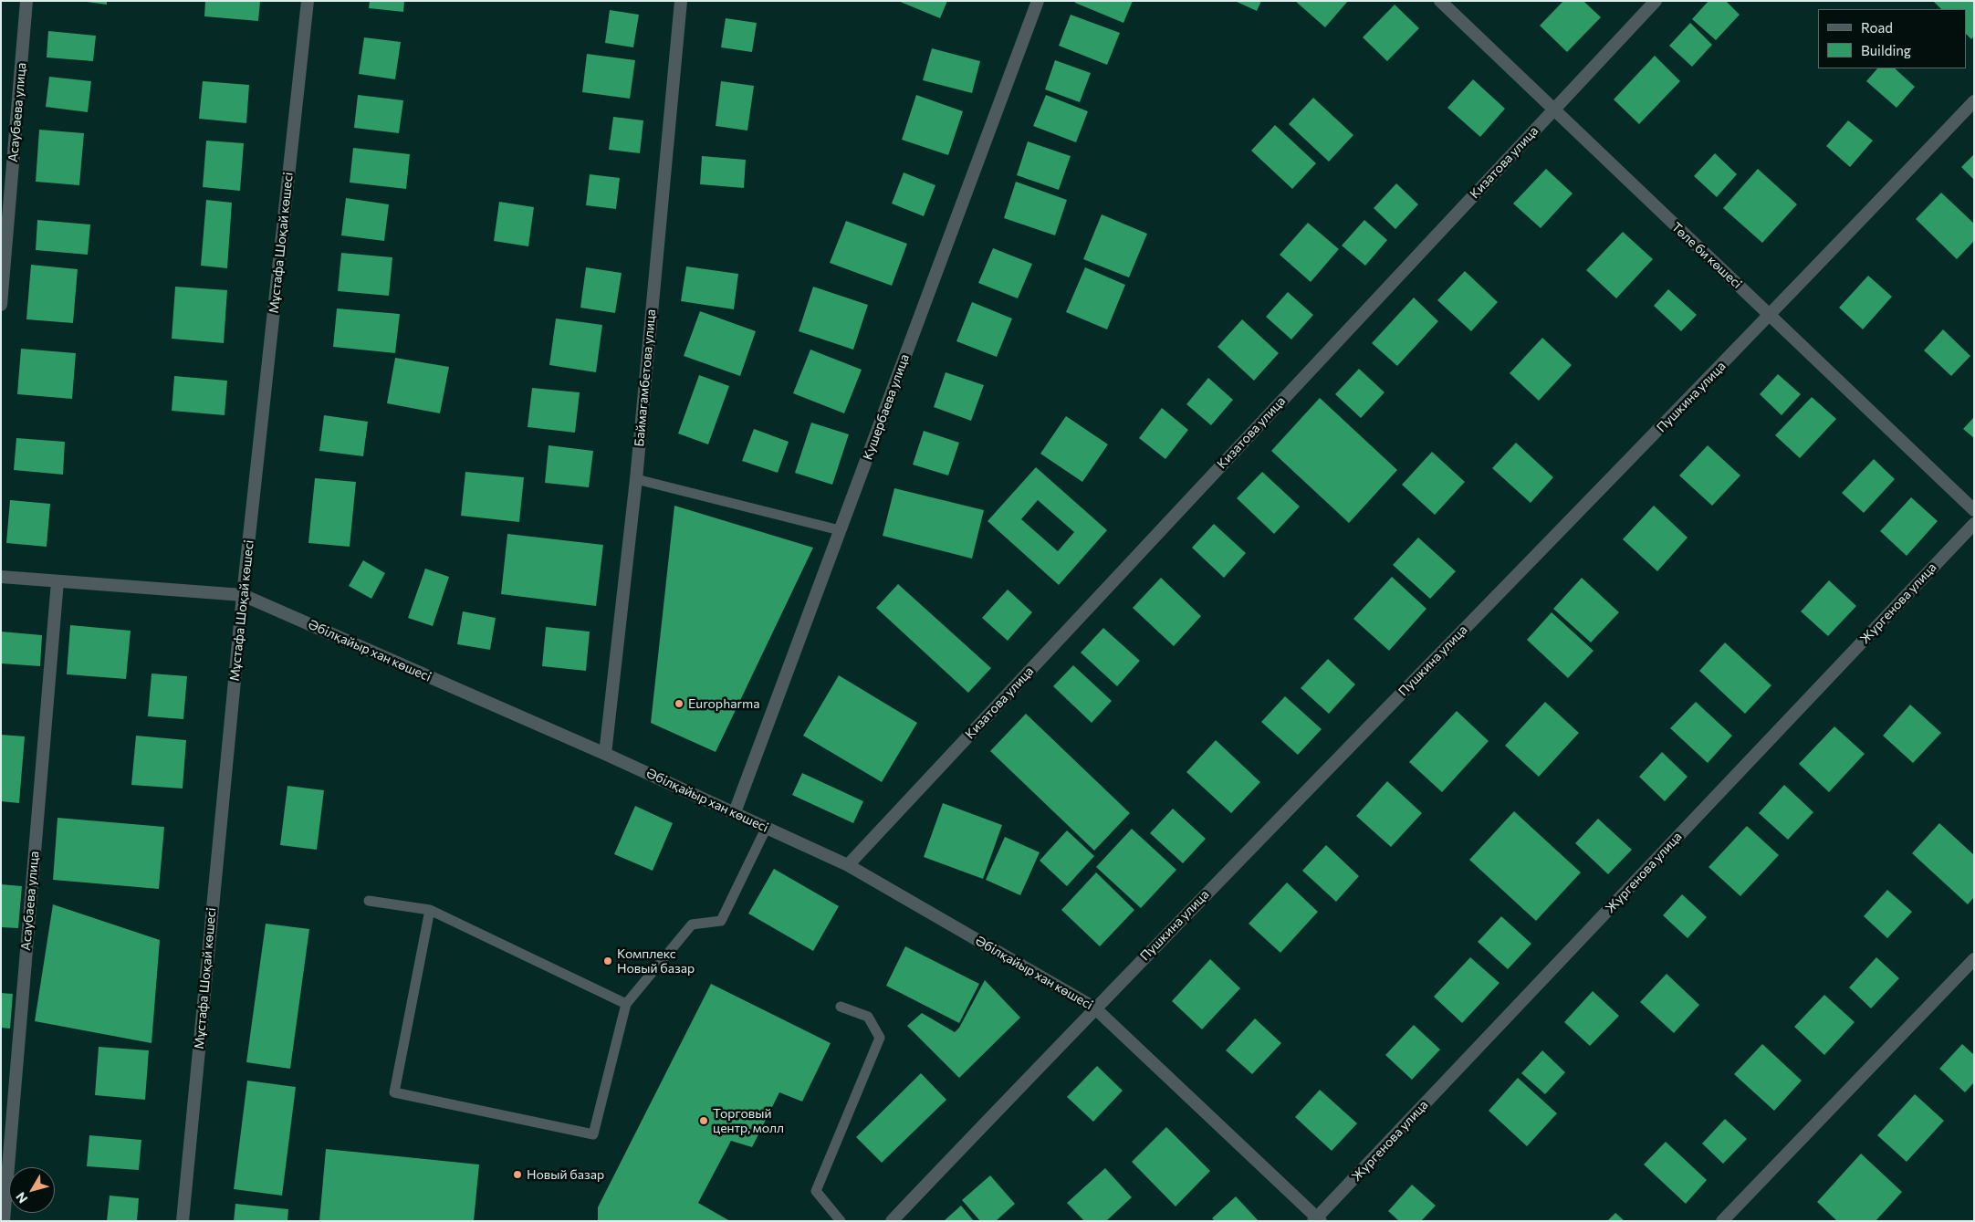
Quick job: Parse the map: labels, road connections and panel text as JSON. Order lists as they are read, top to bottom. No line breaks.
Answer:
{"streets":{"street":["Асаубаева улица","Кизатова улица","Мұстафа Шоқай көшесі","Төле би көшесі","Баймагамбетова улица","Пушкина улица","Кушербаева улица","Жургенова улица","Әбілқайыр хан көшесі"]},"crossings":[["Асаубаева улица","Әбілқайыр хан көшесі"],["Кизатова улица","Төле би көшесі"],["Кизатова улица","Әбілқайыр хан көшесі"],["Мұстафа Шоқай көшесі","Әбілқайыр хан көшесі"],["Төле би көшесі","Пушкина улица"],["Баймагамбетова улица","Әбілқайыр хан көшесі"],["Пушкина улица","Әбілқайыр хан көшесі"],["Кушербаева улица","Әбілқайыр хан көшесі"],["Жургенова улица","Әбілқайыр хан көшесі"]],"places":["Europharma","Комплекс Новый базар","Торговый центр, молл","Новый базар"],"legend":["Road","Building"],"north":"bottom left"}
